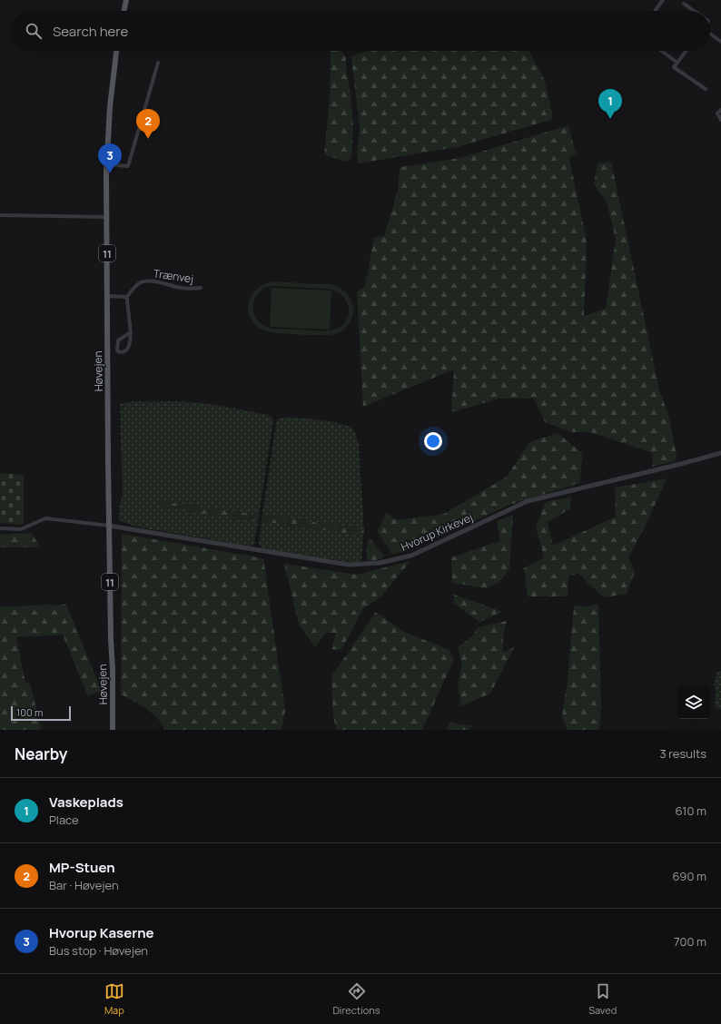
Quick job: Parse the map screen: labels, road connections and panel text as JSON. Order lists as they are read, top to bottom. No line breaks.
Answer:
{"streets":{"main road":["11","Høvejen"],"street":["Trænvej","Hvorup Kirkevej"]},"crossings":[["Høvejen","Hvorup Kirkevej"]],"scale_bar":"100 m","page":{"search":"Search here","pins":["1","2","3"],"scale":"100 m","heading":["Nearby","3 results"],"list":[{"mark":"1","name":"Vaskeplads","note":"Place","value":"610 m"},{"mark":"2","name":"MP-Stuen","note":"Bar · Høvejen","value":"690 m"},{"mark":"3","name":"Hvorup Kaserne","note":"Bus stop · Høvejen","value":"700 m"}],"nav":["Map","Directions","Saved"]}}
